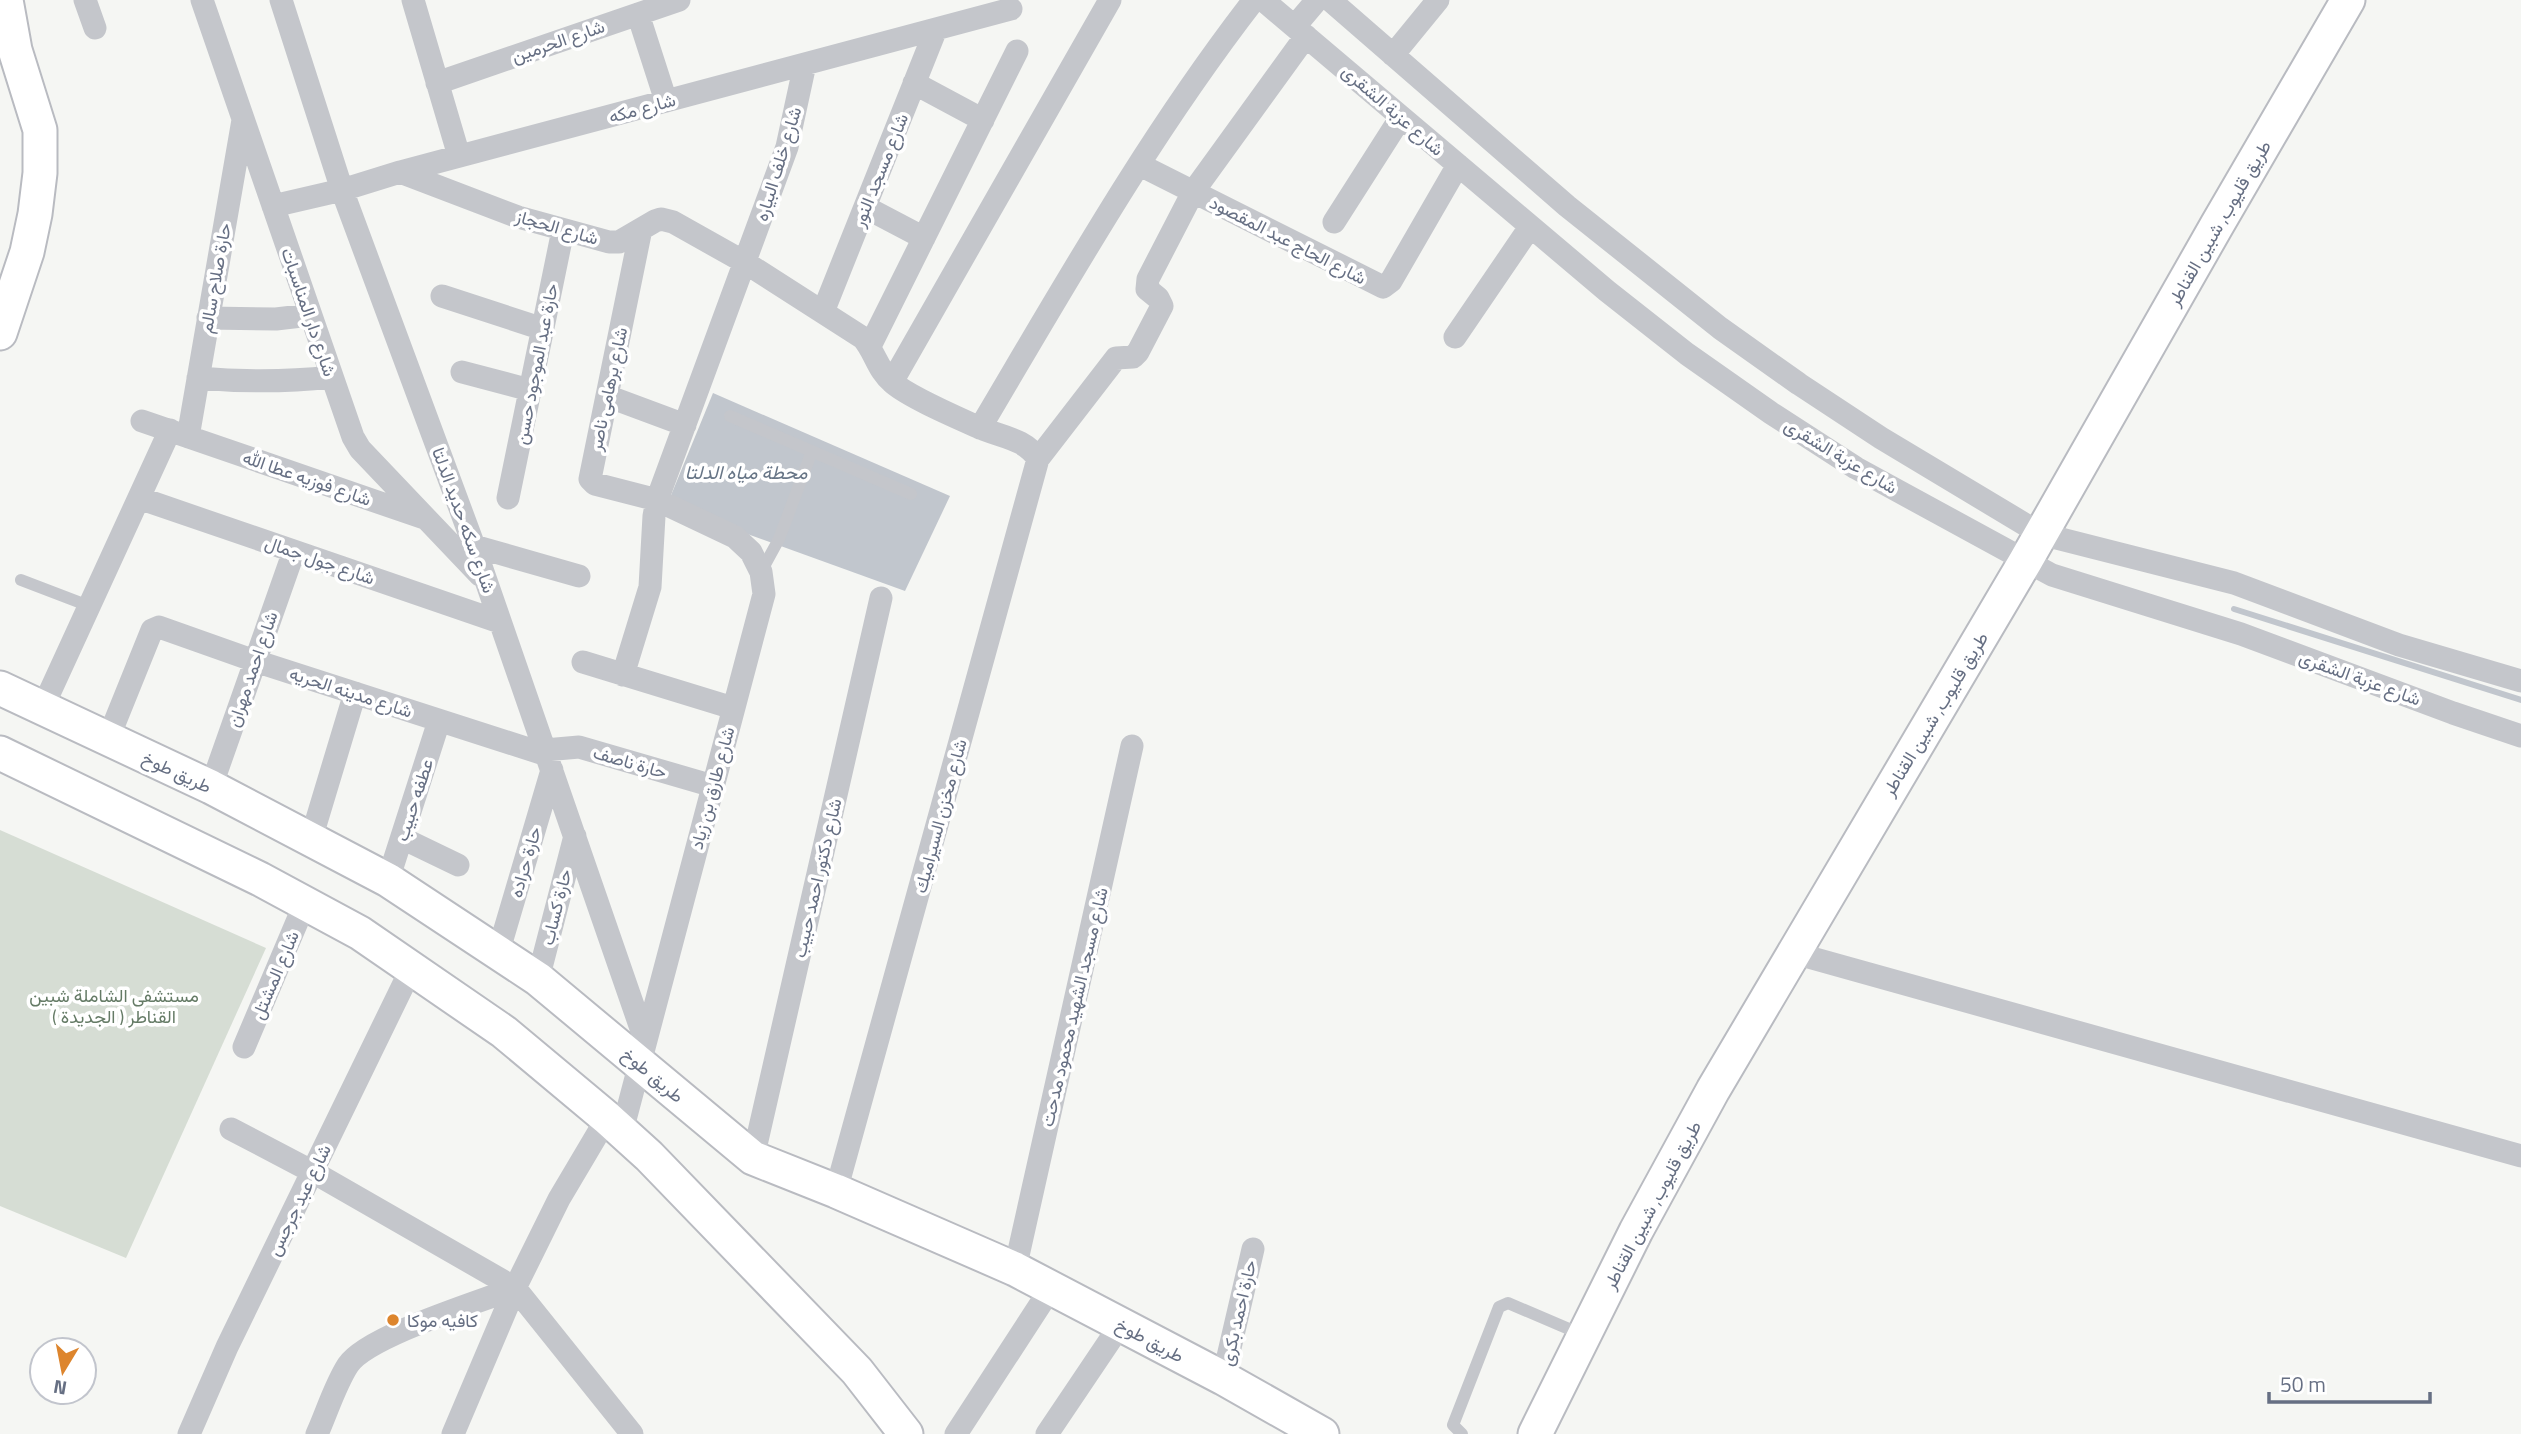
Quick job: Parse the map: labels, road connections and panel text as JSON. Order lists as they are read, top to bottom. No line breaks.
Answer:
{"streets":{"main road":["طريق قليوب, شبين القناطر","طريق طوخ"],"street":["شارع الحرمين","شارع مكه","شارع عزبة الشقرى","شارع خلف البياره","شارع مسجد النور","شارع الحجاز","شارع الحاج عبد المقصود","حارة صلاح سالم","شارع دار المناسبات","حارة عبد الموجود حسن","شارع برهامى ناصر","شارع فوزيه عطا الله","شارع سكه حديد الدلتا","شارع جول جمال","شارع احمد مهران","شارع مدينه الحريه","حارة ناصف","شارع طارق بن زياد","عطفه حبيب","شارع مخزن السيراميك","حارة حراده","شارع دكتور احمد حبيب","حارة كساب","شارع المشتل","شارع مسجد الشهيد محمود مدحت","شارع عبد جرجس","حارة احمد بكرى"]},"crossings":[["شارع مكه","شارع خلف البياره"],["شارع مكه","شارع مسجد النور"],["شارع مكه","شارع الحجاز"],["شارع مكه","شارع دار المناسبات"],["شارع مكه","شارع سكه حديد الدلتا"],["شارع عزبة الشقرى","طريق قليوب, شبين القناطر"],["شارع عزبة الشقرى","شارع الحاج عبد المقصود"],["شارع خلف البياره","شارع الحجاز"],["شارع خلف البياره","شارع برهامى ناصر"],["شارع الحجاز","حارة عبد الموجود حسن"],["شارع الحجاز","شارع برهامى ناصر"],["حارة صلاح سالم","شارع دار المناسبات"],["حارة صلاح سالم","شارع فوزيه عطا الله"],["حارة صلاح سالم","شارع جول جمال"],["حارة صلاح سالم","طريق طوخ"],["شارع دار المناسبات","شارع فوزيه عطا الله"],["شارع دار المناسبات","شارع سكه حديد الدلتا"],["شارع سكه حديد الدلتا","شارع جول جمال"],["شارع سكه حديد الدلتا","شارع مدينه الحريه"],["شارع سكه حديد الدلتا","حارة ناصف"],["شارع سكه حديد الدلتا","طريق طوخ"],["شارع سكه حديد الدلتا","شارع طارق بن زياد"],["شارع سكه حديد الدلتا","حارة حراده"],["شارع سكه حديد الدلتا","حارة كساب"],["شارع جول جمال","شارع احمد مهران"],["شارع احمد مهران","شارع مدينه الحريه"],["شارع احمد مهران","طريق طوخ"],["شارع مدينه الحريه","حارة ناصف"],["شارع مدينه الحريه","طريق طوخ"],["شارع مدينه الحريه","عطفه حبيب"],["شارع مدينه الحريه","حارة حراده"],["حارة ناصف","شارع طارق بن زياد"],["حارة ناصف","حارة حراده"],["طريق طوخ","شارع طارق بن زياد"],["طريق طوخ","عطفه حبيب"],["طريق طوخ","شارع مخزن السيراميك"],["طريق طوخ","حارة حراده"],["طريق طوخ","شارع دكتور احمد حبيب"],["طريق طوخ","حارة كساب"],["طريق طوخ","شارع مسجد الشهيد محمود مدحت"],["طريق طوخ","حارة احمد بكرى"]],"water":["محطة مياه الدلتا"],"parks":["مستشفي الشاملة شبين القناطر ( الجديدة )"],"places":["كافيه موكا"],"scale_bar":"50 m","north":"bottom"}
